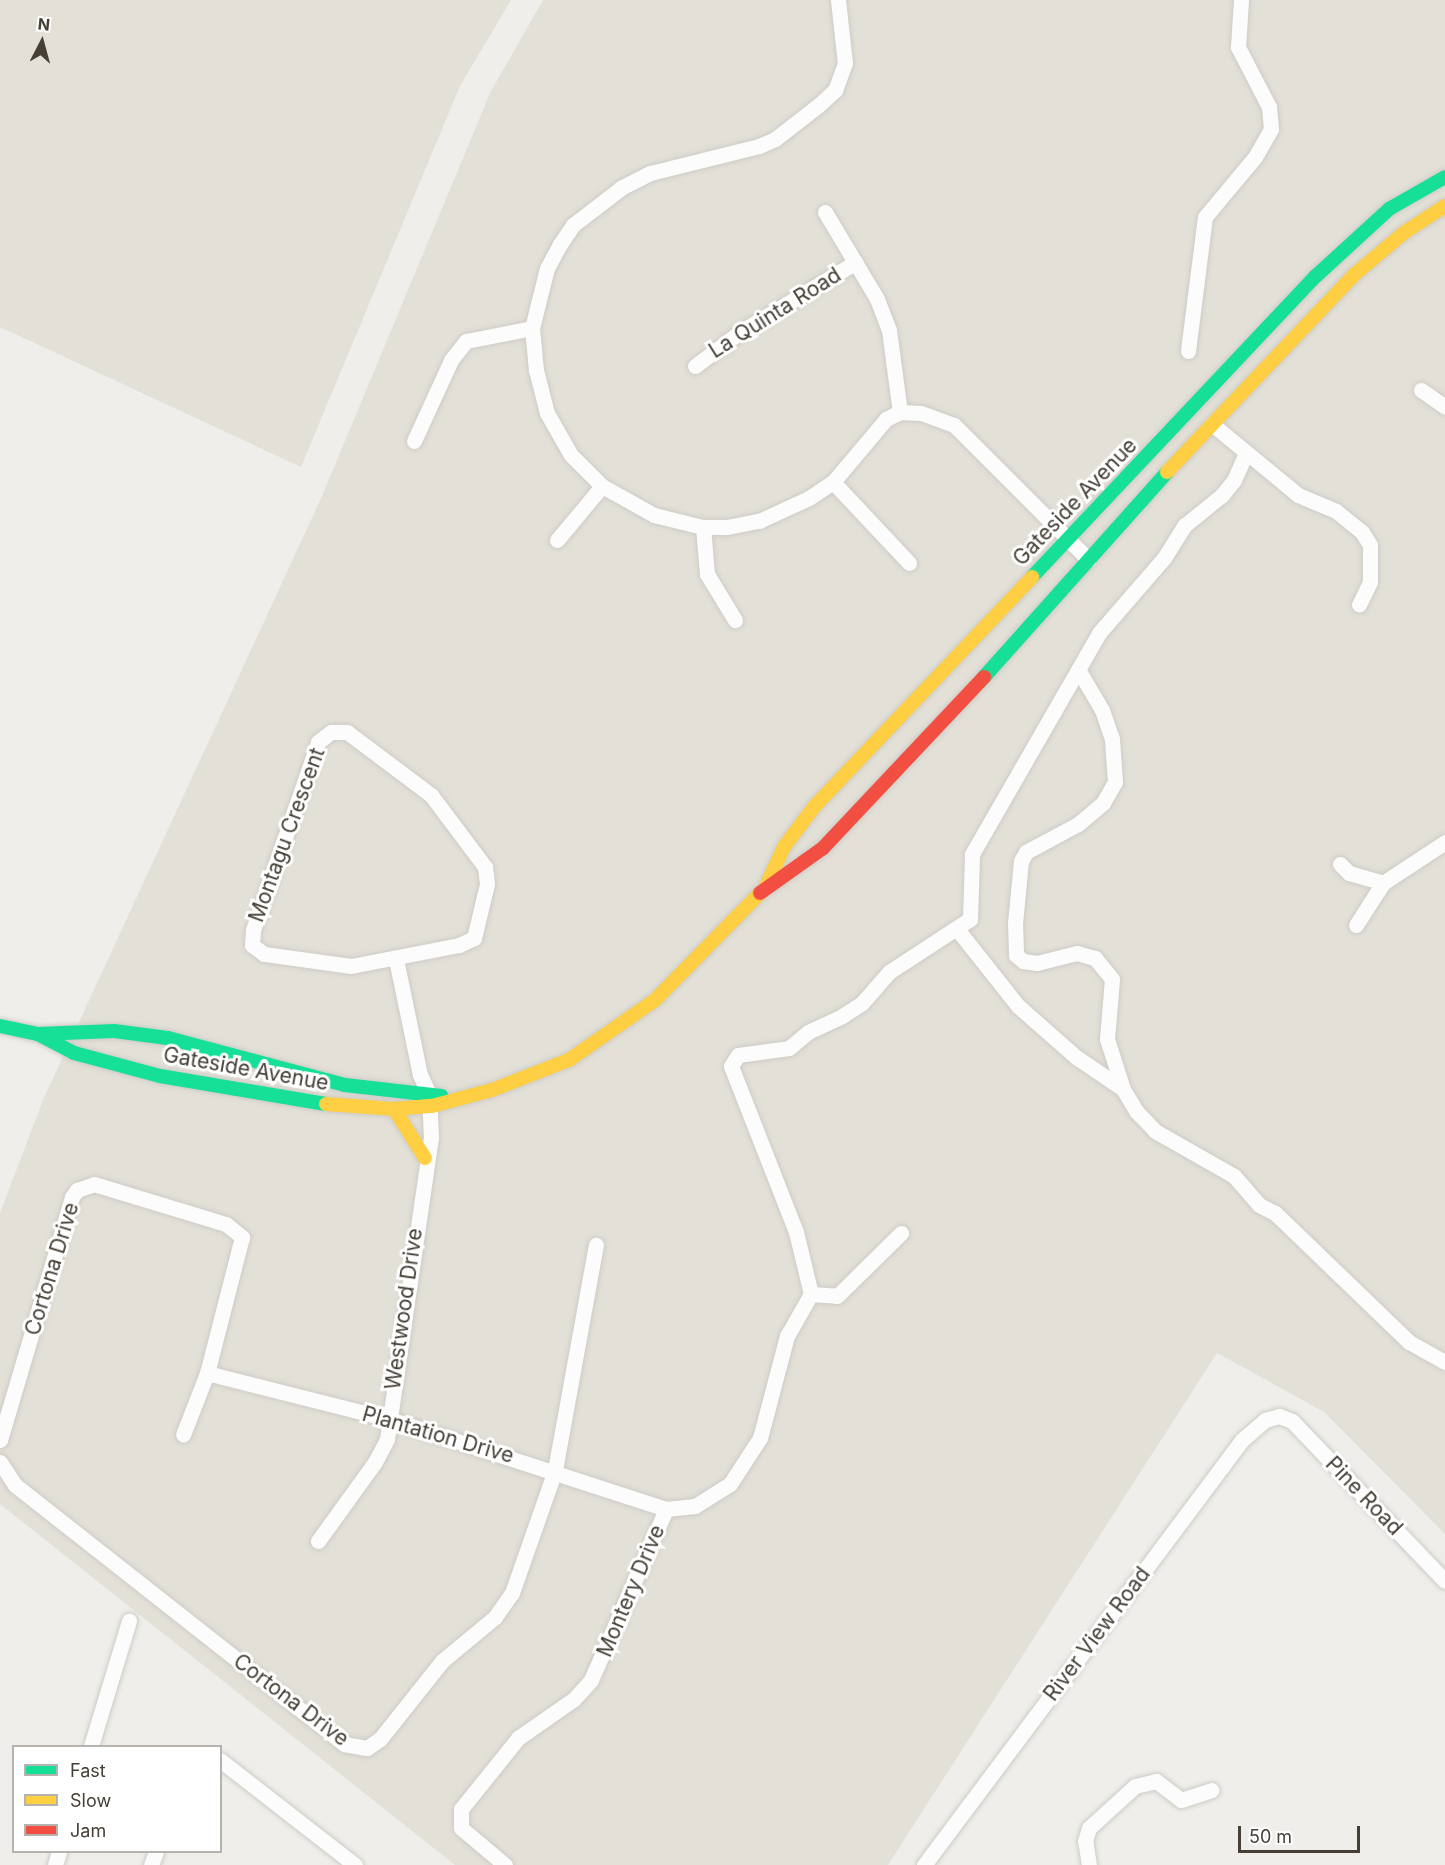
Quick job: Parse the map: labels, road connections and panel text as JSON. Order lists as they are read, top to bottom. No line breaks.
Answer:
{"streets":{"street":["La Quinta Road","Gateside Avenue","Montagu Crescent","Cortona Drive","Westwood Drive","Plantation Drive","Pine Road","Montery Drive","River View Road"]},"crossings":[["Gateside Avenue","Westwood Drive"],["Cortona Drive","Plantation Drive"],["Westwood Drive","Plantation Drive"],["Plantation Drive","Montery Drive"],["Pine Road","River View Road"]],"legend":["Fast","Slow","Jam"],"scale_bar":"50 m","north":"top"}
